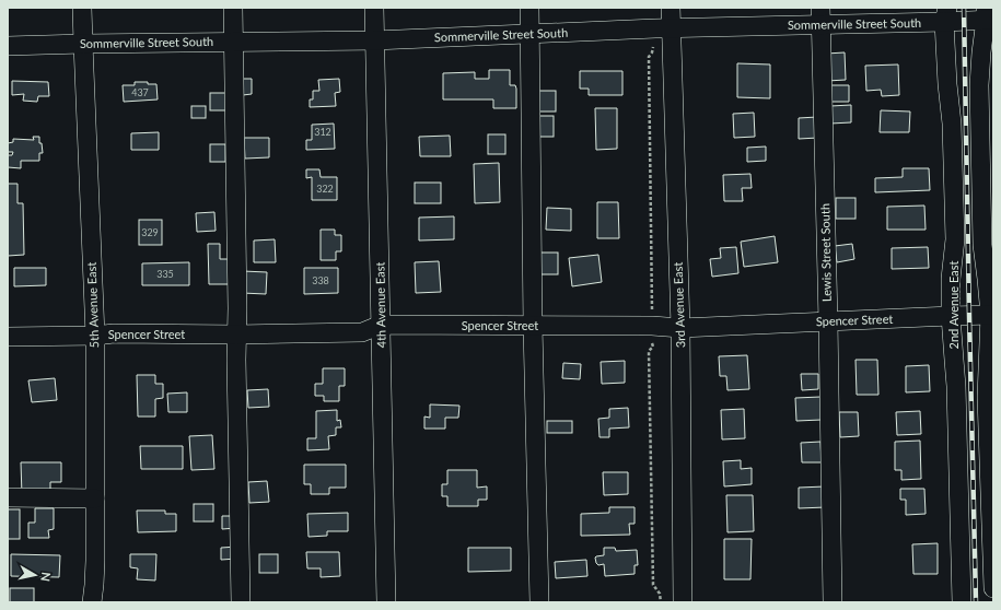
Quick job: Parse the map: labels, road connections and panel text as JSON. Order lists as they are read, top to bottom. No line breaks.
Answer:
{"streets":{"street":["Sommerville Street South","Lewis Street South","5th Avenue East","4th Avenue East","3rd Avenue East","2nd Avenue East","Spencer Street"]},"crossings":[["Sommerville Street South","Lewis Street South"],["Sommerville Street South","5th Avenue East"],["Sommerville Street South","4th Avenue East"],["Sommerville Street South","3rd Avenue East"],["Sommerville Street South","2nd Avenue East"],["Lewis Street South","Spencer Street"],["5th Avenue East","Spencer Street"],["4th Avenue East","Spencer Street"],["3rd Avenue East","Spencer Street"],["2nd Avenue East","Spencer Street"]],"house_numbers":["437","312","322","329","335","338"],"north":"right"}
